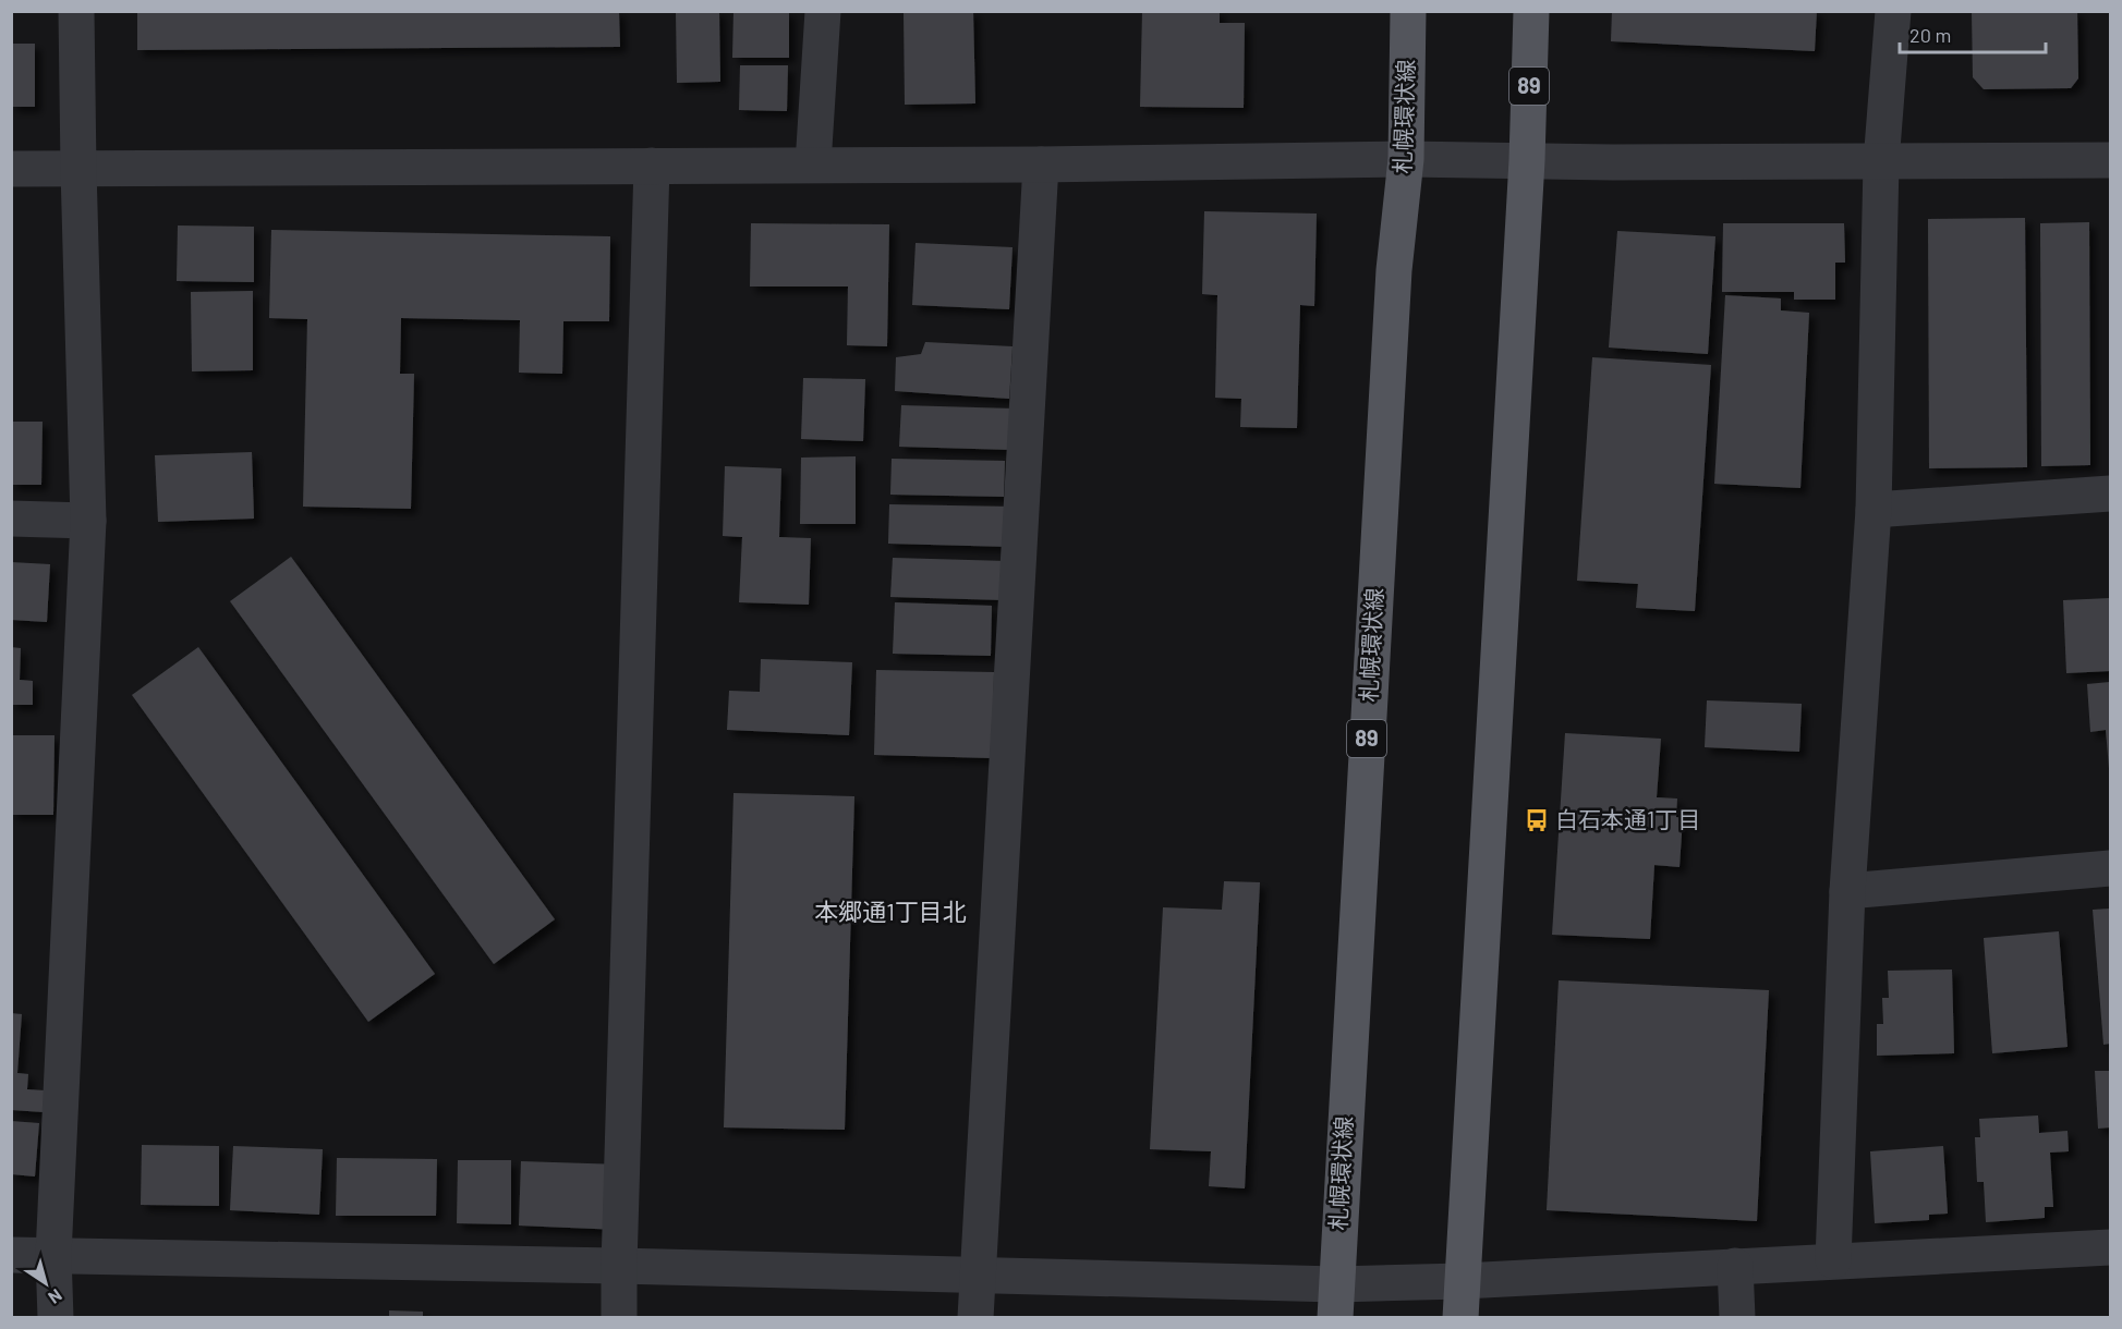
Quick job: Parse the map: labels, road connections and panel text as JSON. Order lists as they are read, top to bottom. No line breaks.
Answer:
{"streets":{"main road":["89","札幌環状線"]},"districts":["本郷通1丁目北"],"places":{"bus stop":["白石本通1丁目"]},"scale_bar":"20 m","north":"bottom right"}
